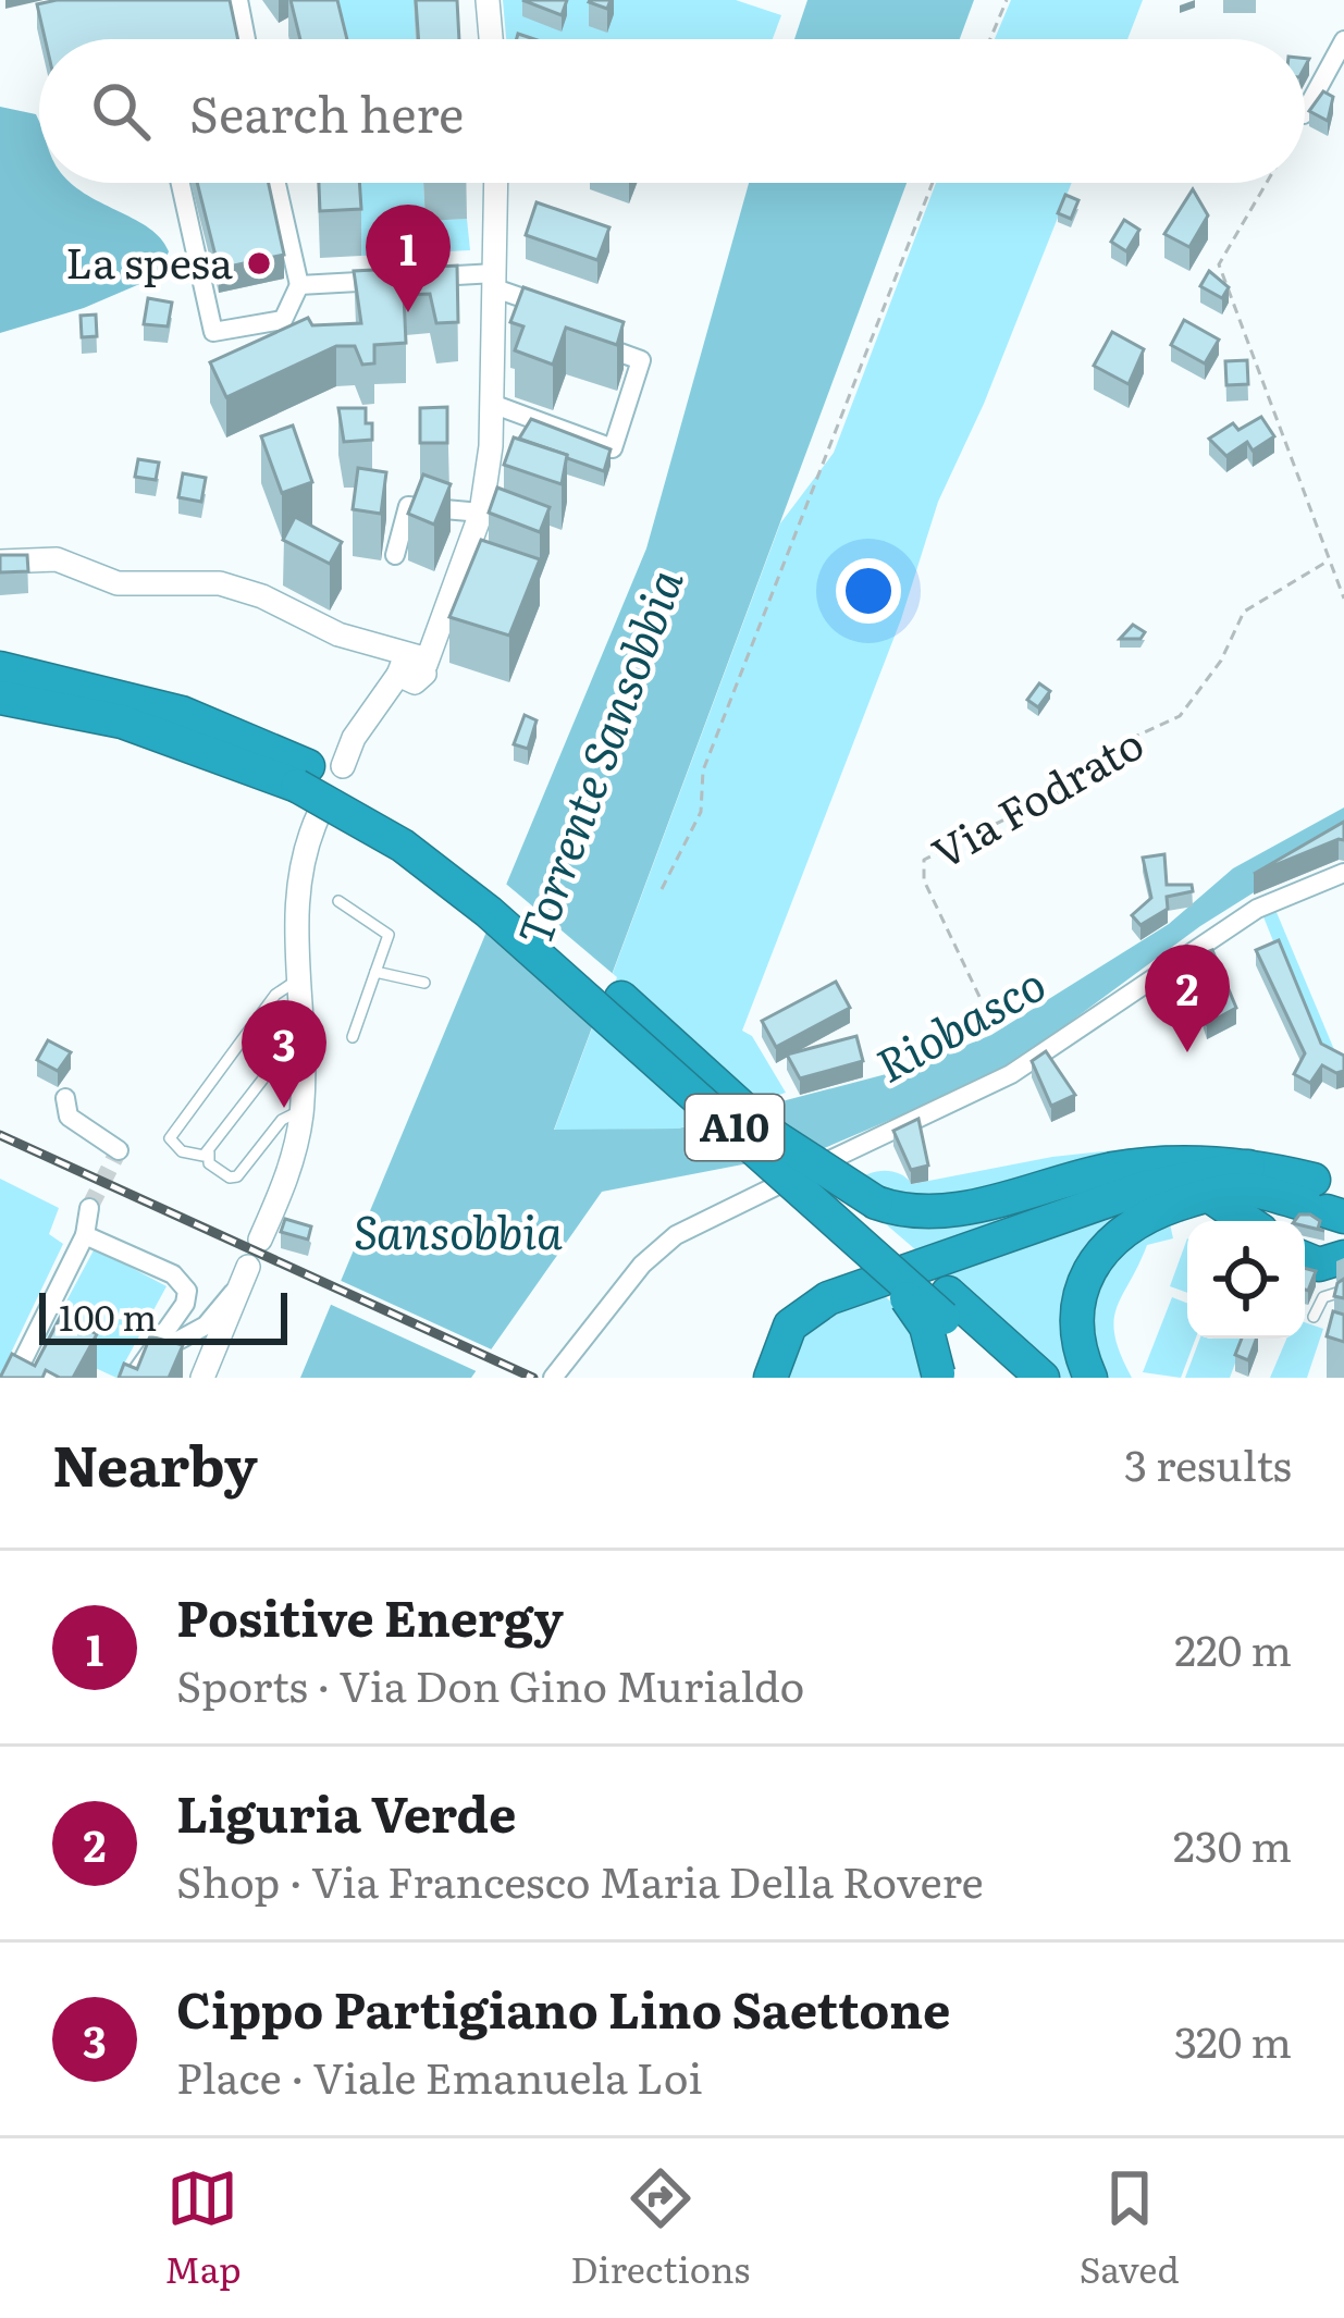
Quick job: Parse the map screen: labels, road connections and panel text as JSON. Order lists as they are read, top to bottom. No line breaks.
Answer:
{"streets":{"highway":["A10"],"path":["Via Fodrato"]},"water":["Torrente Sansobbia","Riobasco","Sansobbia"],"places":["La spesa"],"scale_bar":"100 m","page":{"search":"Search here","pins":["1","2","3"],"scale":"100 m","heading":["Nearby","3 results"],"list":[{"mark":"1","name":"Positive Energy","note":"Sports · Via Don Gino Murialdo","value":"220 m"},{"mark":"2","name":"Liguria Verde","note":"Shop · Via Francesco Maria Della Rovere","value":"230 m"},{"mark":"3","name":"Cippo Partigiano Lino Saettone","note":"Place · Viale Emanuela Loi","value":"320 m"}],"nav":["Map","Directions","Saved"]}}
